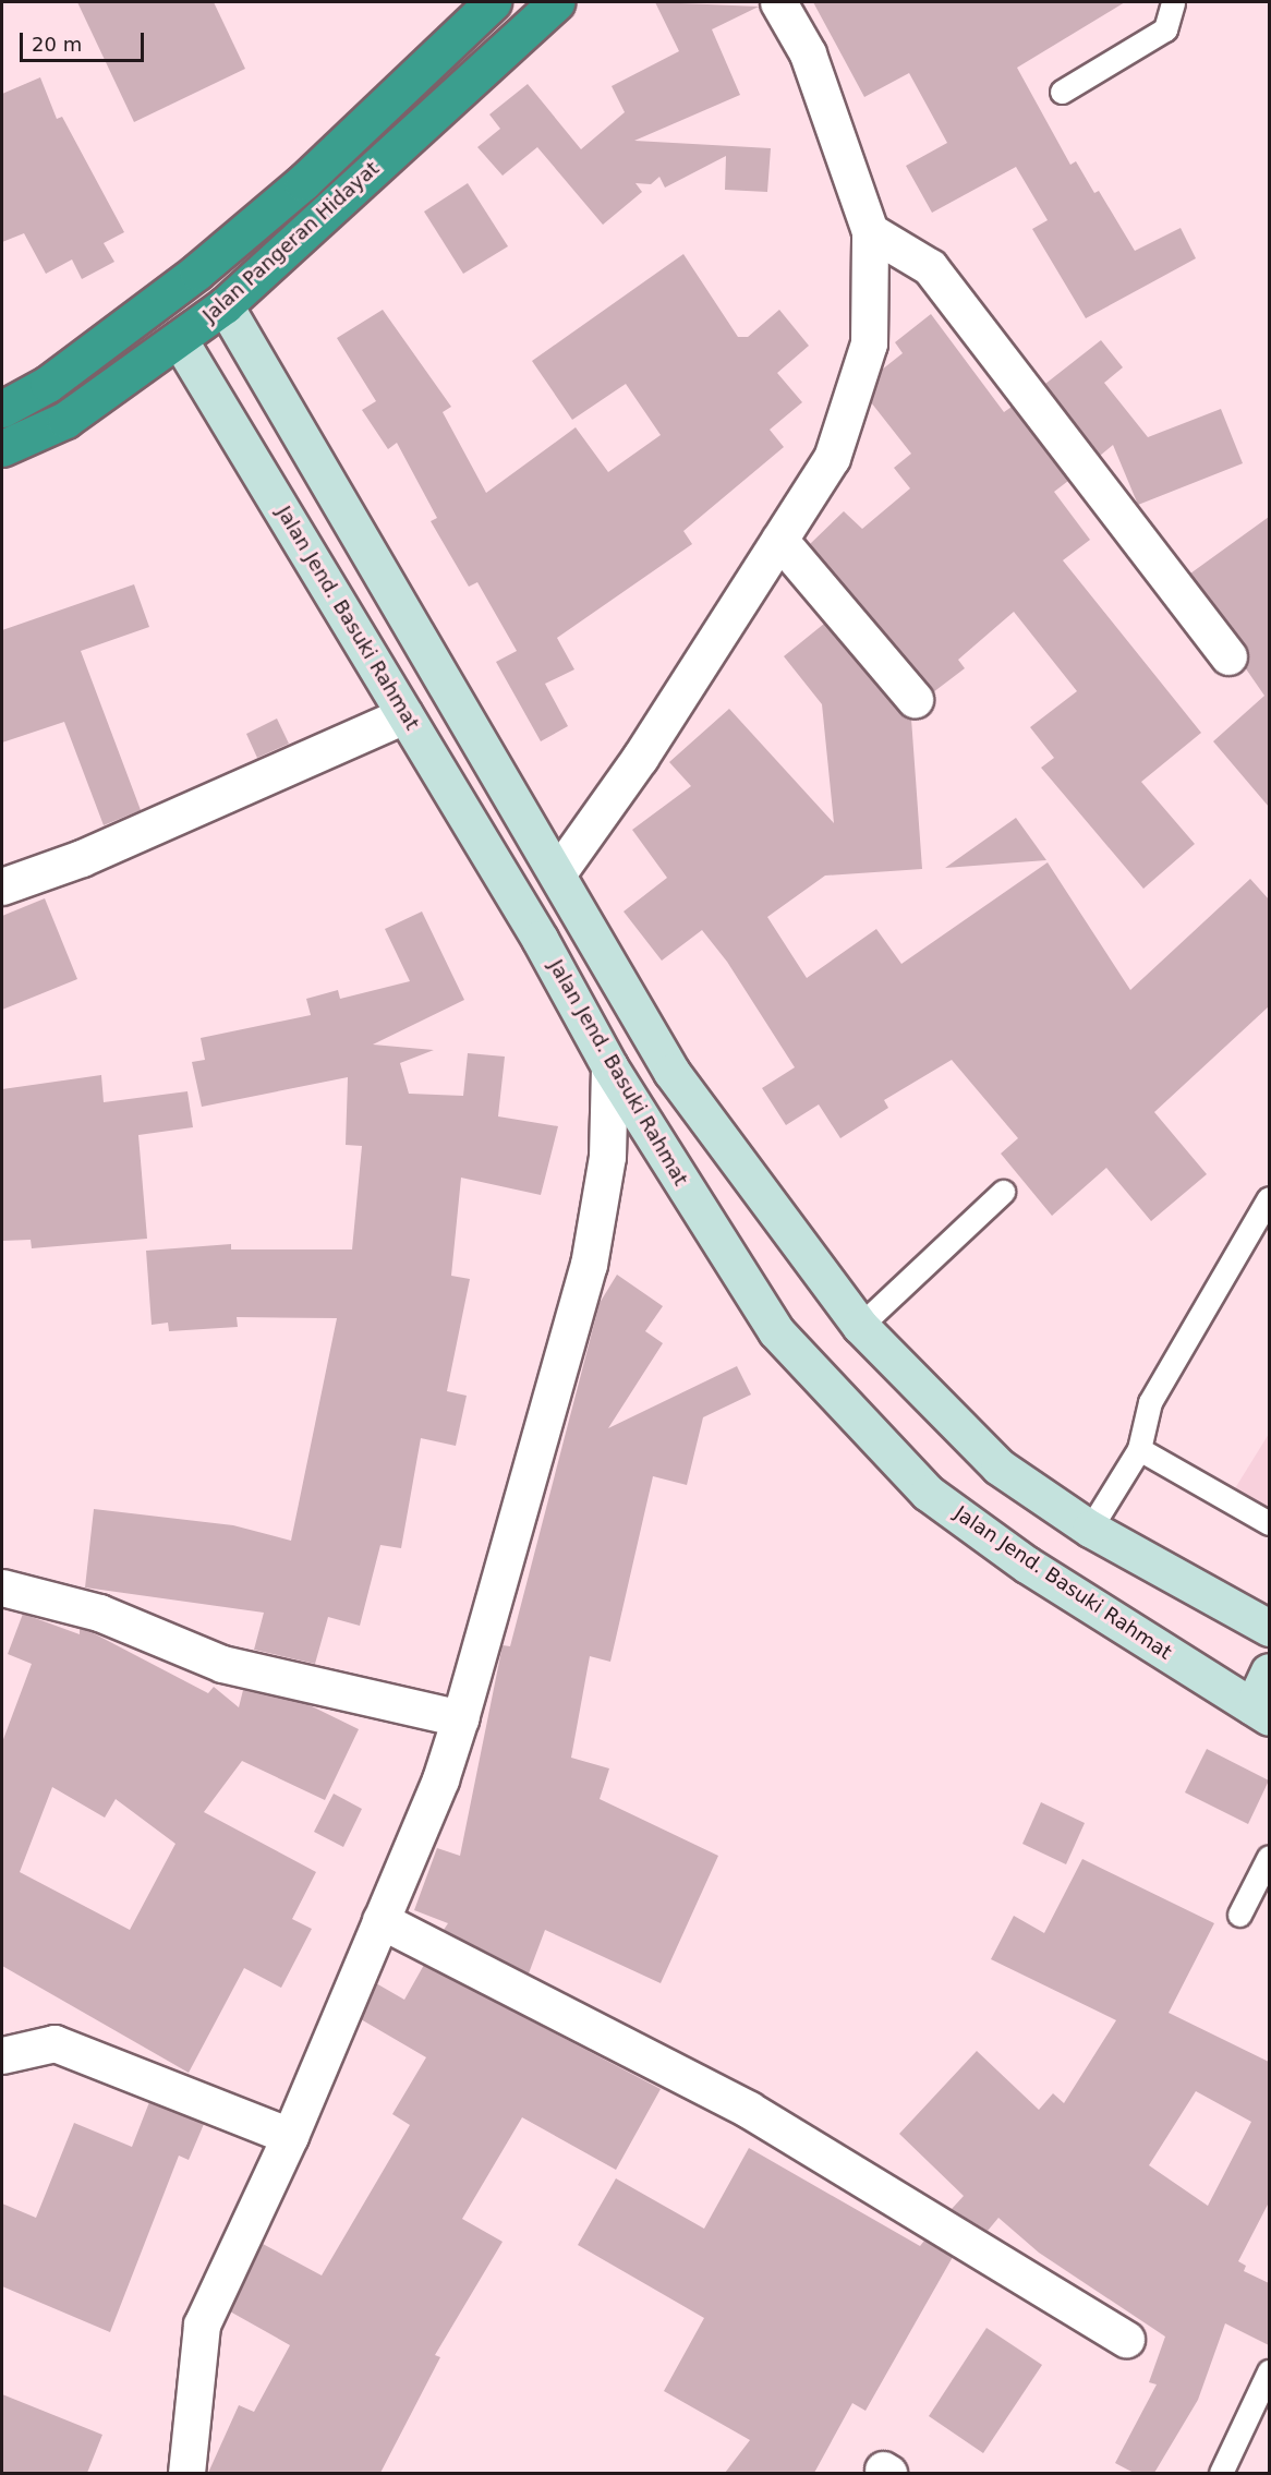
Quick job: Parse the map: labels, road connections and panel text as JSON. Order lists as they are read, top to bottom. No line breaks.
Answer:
{"streets":{"highway":["Jalan Pangeran Hidayat"],"main road":["Jalan Jend. Basuki Rahmat"]},"crossings":[["Jalan Pangeran Hidayat","Jalan Jend. Basuki Rahmat"]],"scale_bar":"20 m"}
